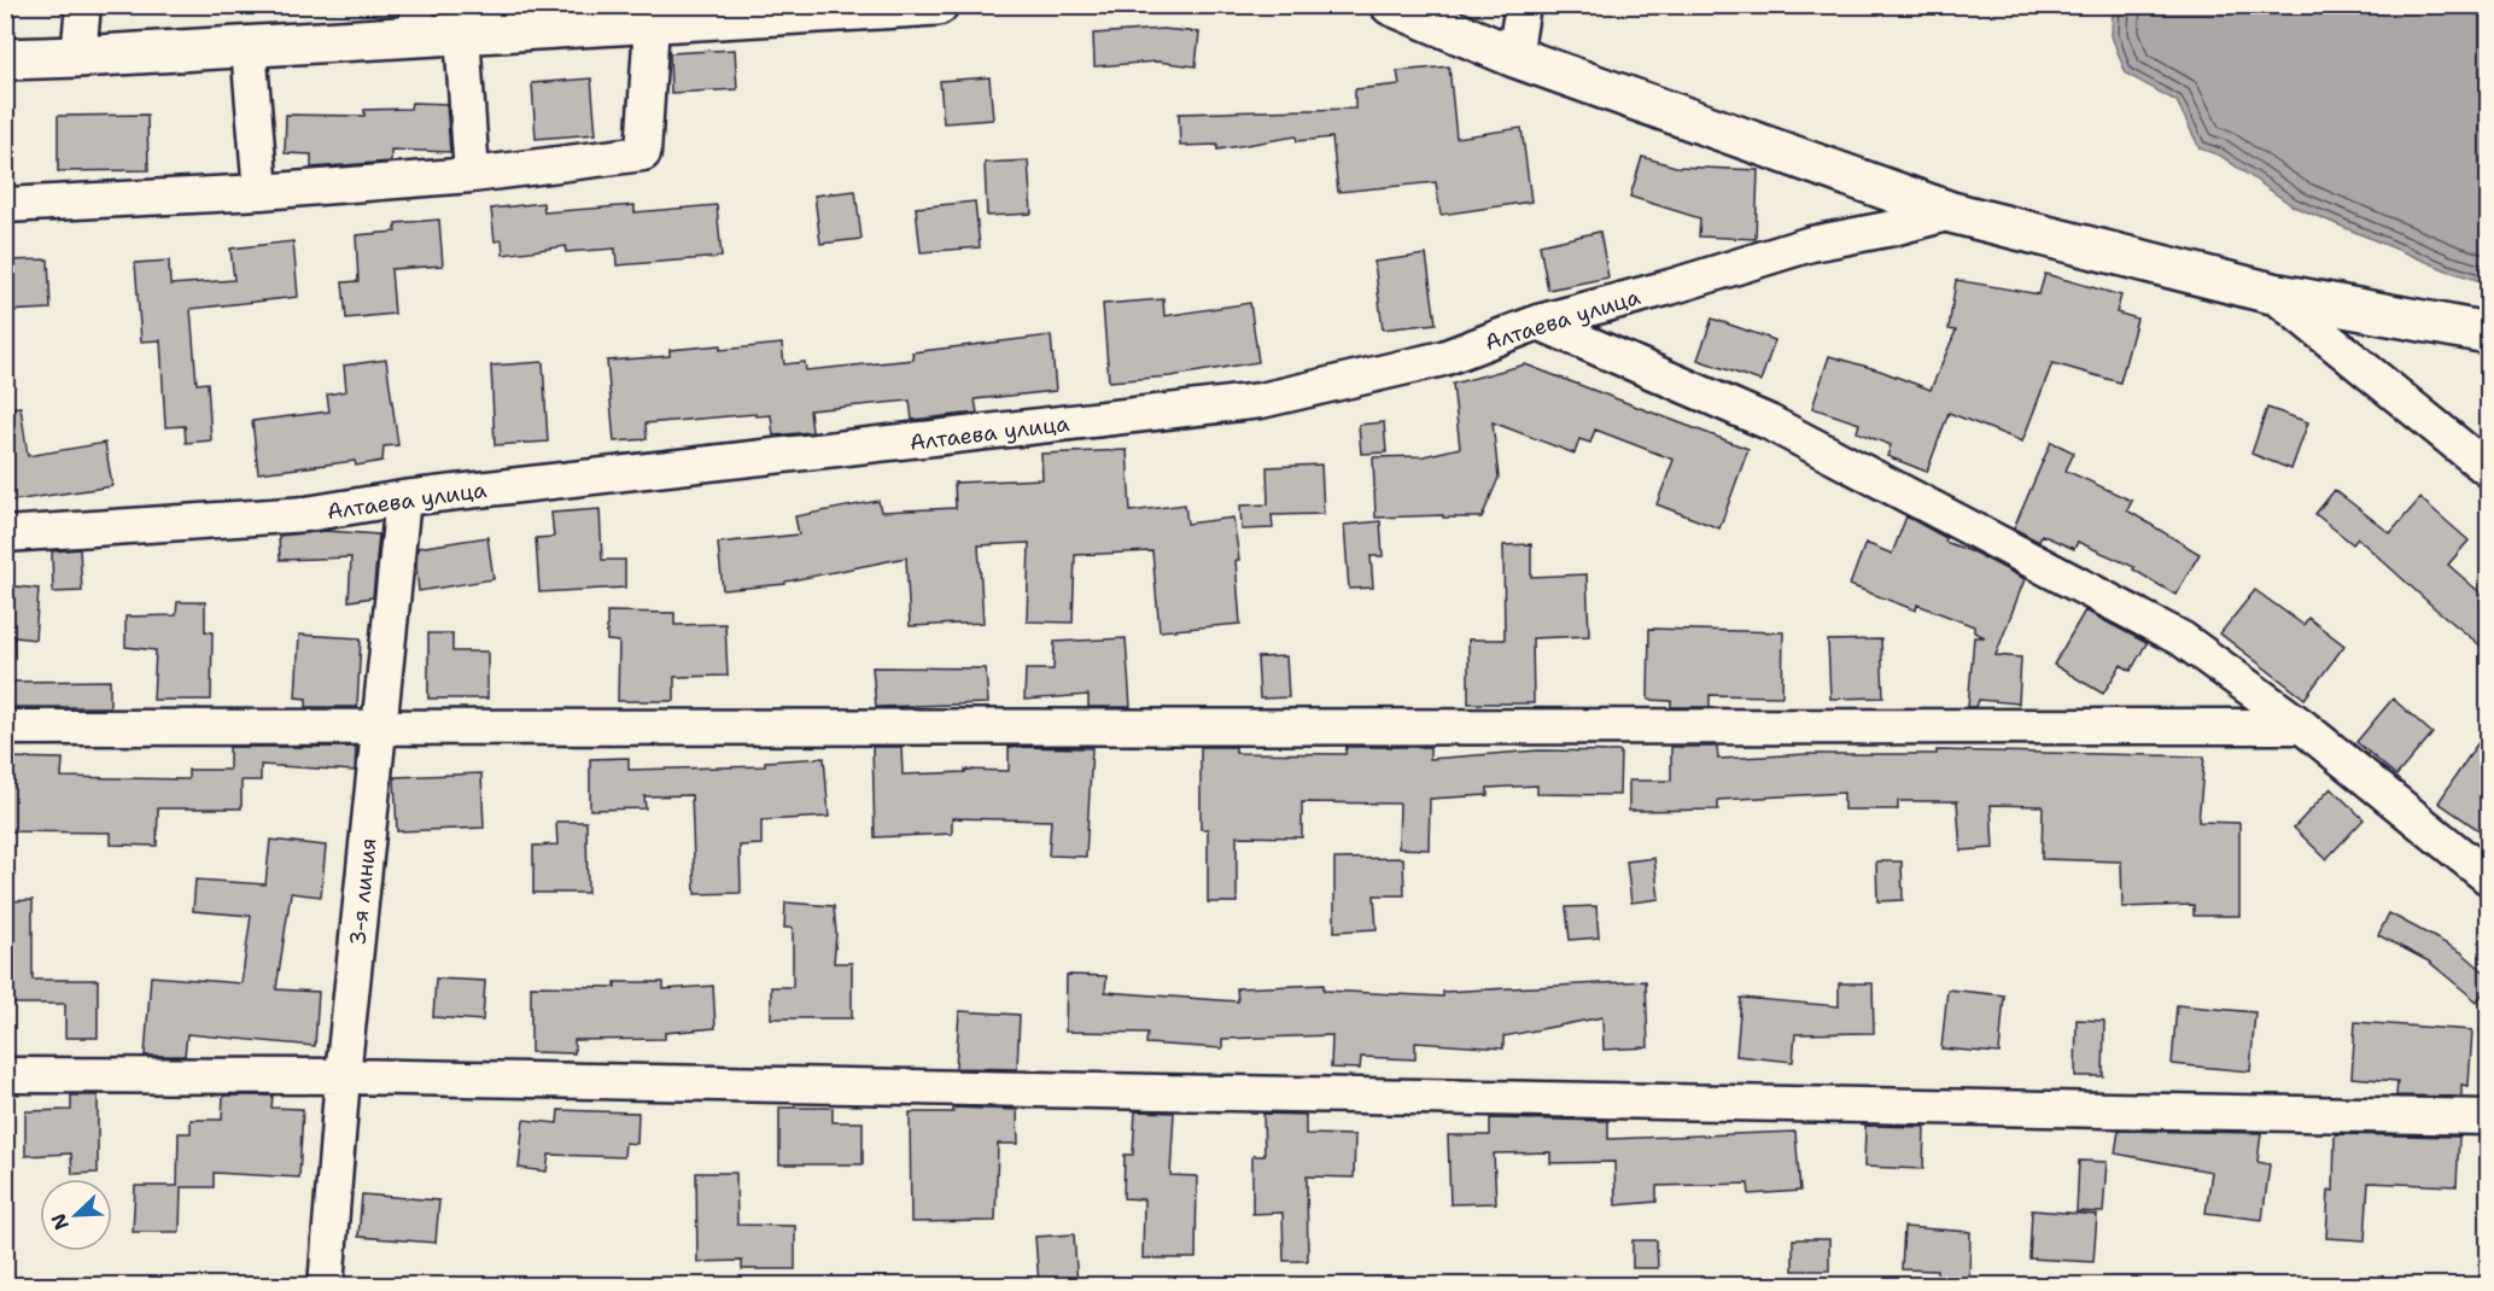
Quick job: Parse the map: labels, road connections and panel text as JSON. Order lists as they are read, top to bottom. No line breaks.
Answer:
{"streets":{"street":["Алтаева улица","3-я линия"]},"crossings":[["Алтаева улица","3-я линия"]],"north":"bottom left"}
